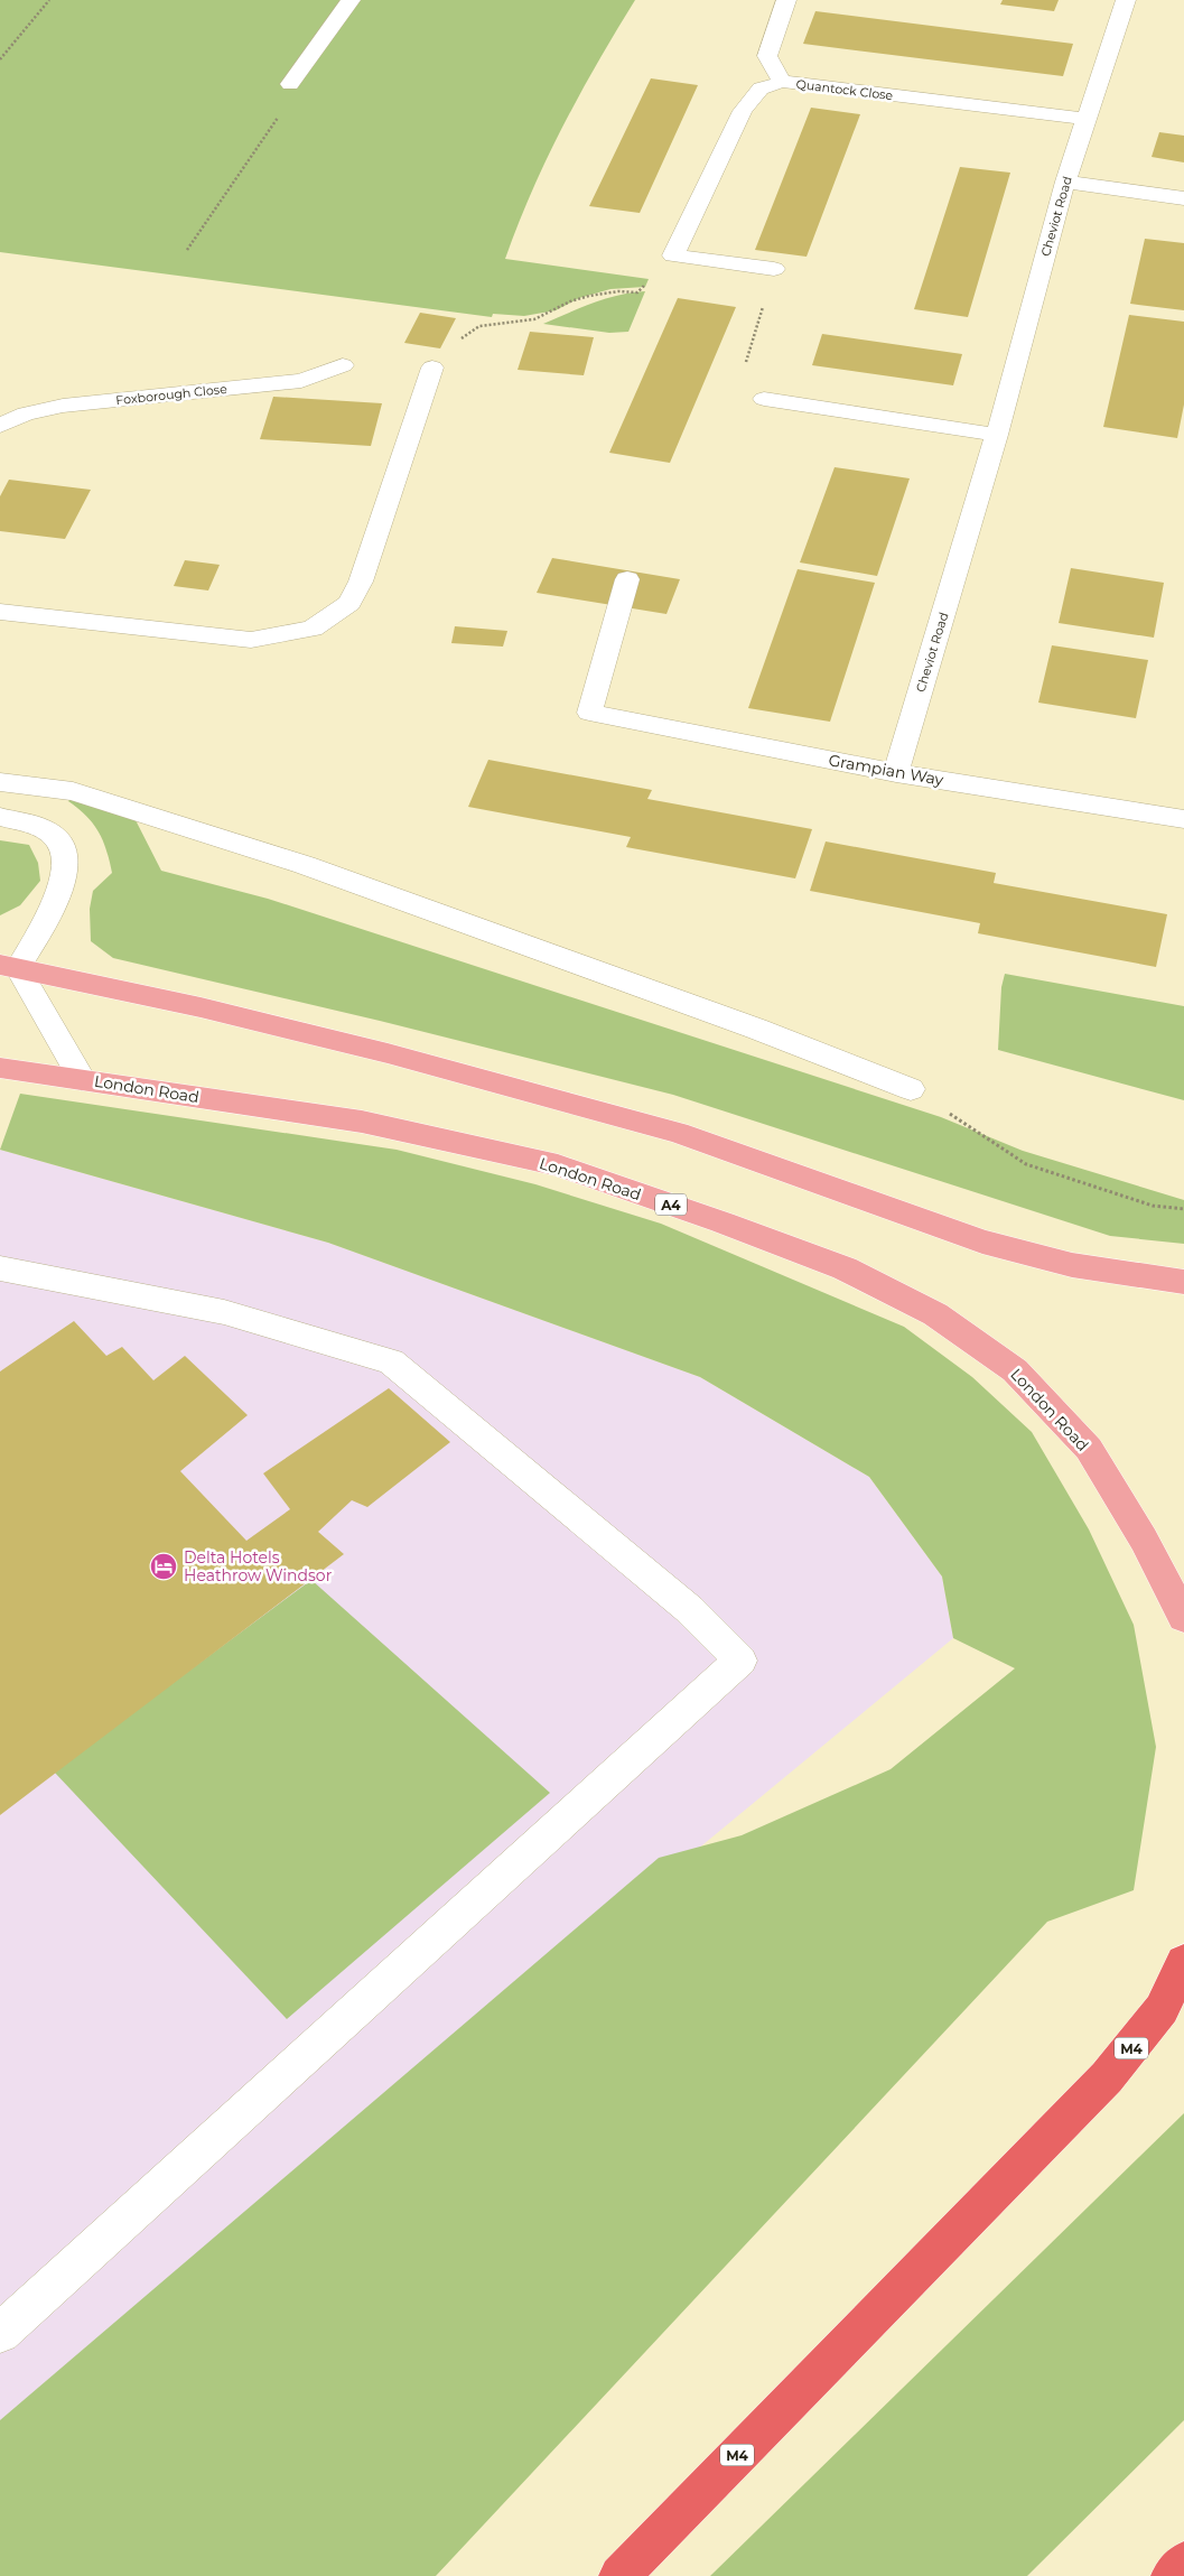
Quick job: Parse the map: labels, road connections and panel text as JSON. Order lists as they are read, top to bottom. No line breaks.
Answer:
{"streets":{"highway":["M4"],"main road":["London Road","A4"],"street":["Quantock Close","Cheviot Road","Foxborough Close","Grampian Way"]},"crossings":[["Quantock Close","Cheviot Road"],["Cheviot Road","Grampian Way"]],"places":{"hotel":["Delta Hotels Heathrow Windsor"]}}
